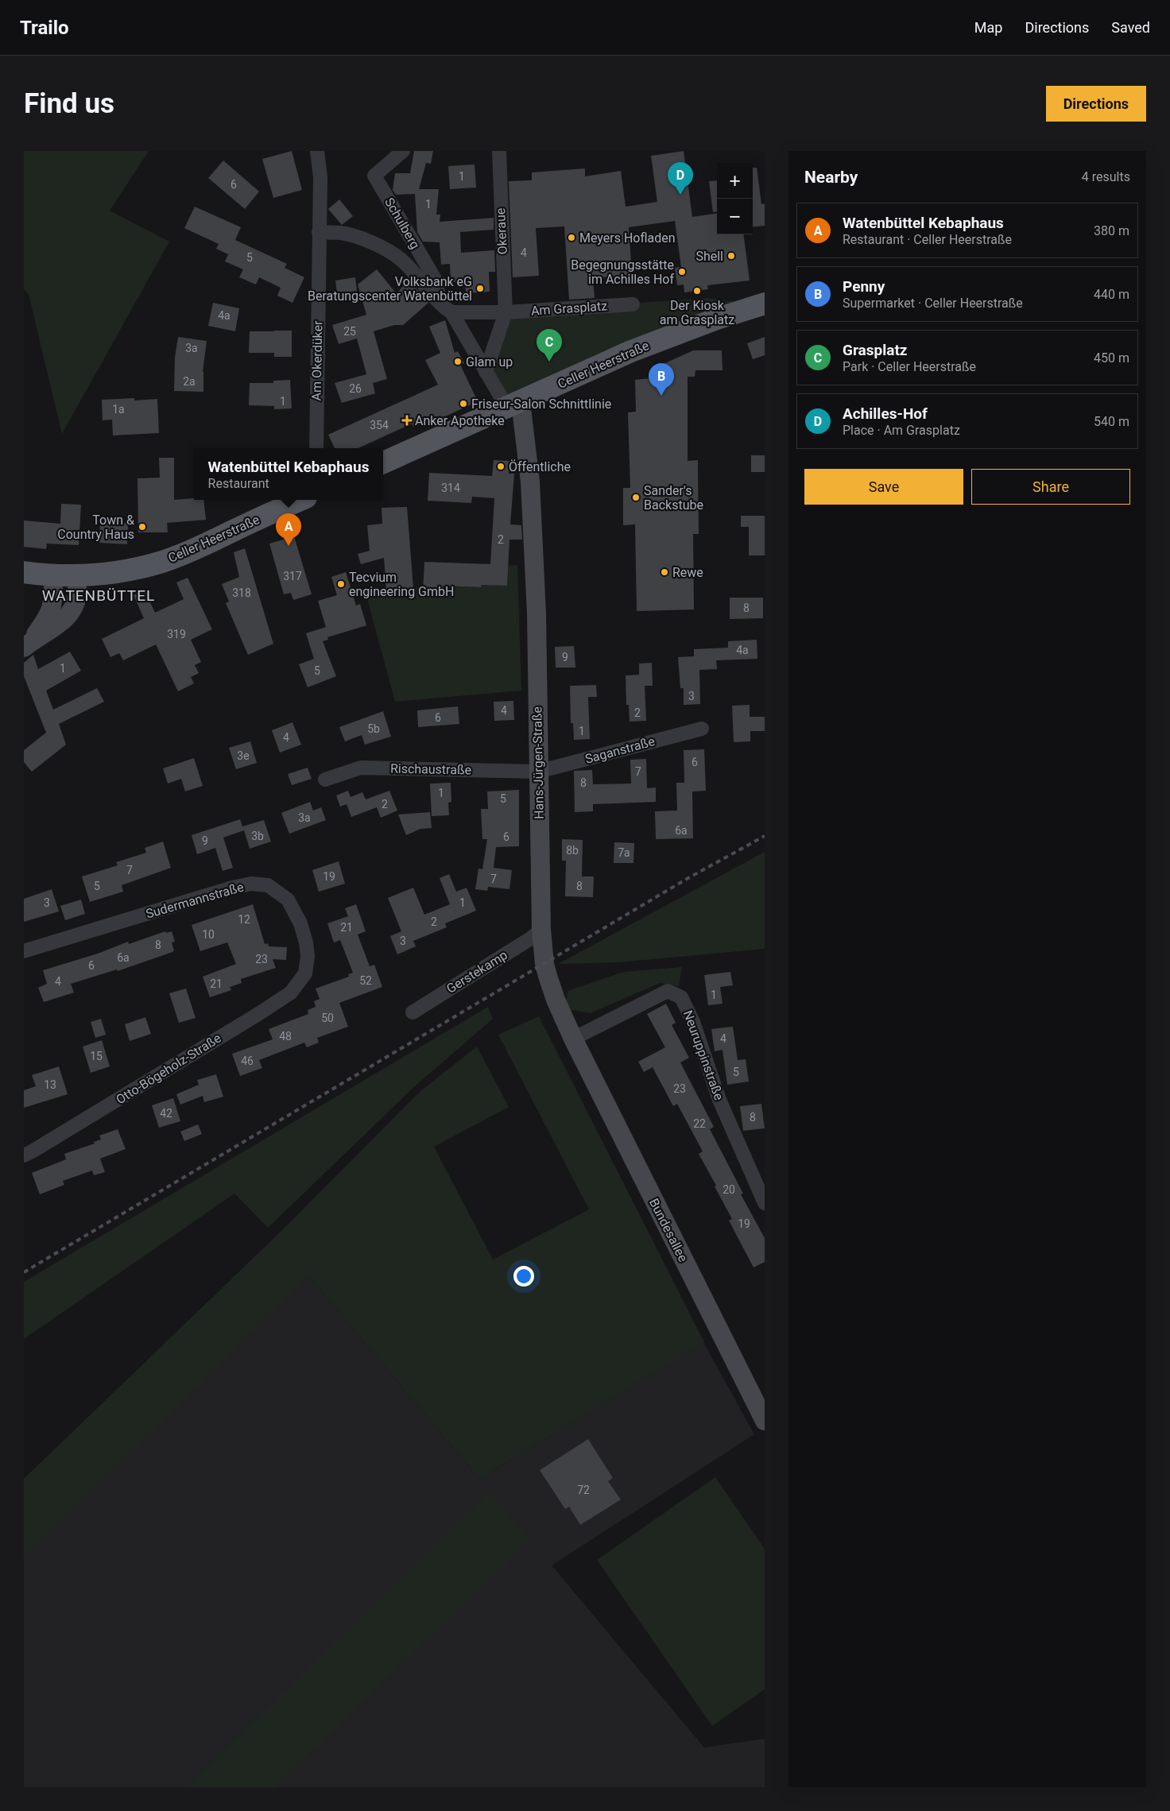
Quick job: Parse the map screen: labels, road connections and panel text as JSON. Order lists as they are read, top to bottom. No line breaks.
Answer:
{"streets":{"main road":["Celler Heerstraße","Hans-Jürgen-Straße","Bundesallee"],"street":["Schulberg","Okeraue","Am Grasplatz","Am Okerdüker","Saganstraße","Rischaustraße","Sudermannstraße","Gerstekamp","Neuruppinstraße","Otto-Bögeholz-Straße"]},"crossings":[["Schulberg","Am Grasplatz"],["Schulberg","Am Okerdüker"],["Okeraue","Am Grasplatz"],["Celler Heerstraße","Hans-Jürgen-Straße"],["Saganstraße","Hans-Jürgen-Straße"],["Saganstraße","Rischaustraße"],["Hans-Jürgen-Straße","Rischaustraße"],["Hans-Jürgen-Straße","Gerstekamp"],["Hans-Jürgen-Straße","Neuruppinstraße"],["Hans-Jürgen-Straße","Bundesallee"],["Sudermannstraße","Otto-Bögeholz-Straße"],["Neuruppinstraße","Bundesallee"]],"districts":["WATENBÜTTEL"],"places":{"other":["Meyers Hofladen","Shell","Begegnungsstätte im Achilles Hof","Volksbank eG Beratungscenter Watenbüttel","Der Kiosk am Grasplatz","Glam up","Friseur-Salon Schnittlinie","Öffentliche","Sander's Backstube","Town & Country Haus","Rewe","Tecvium engineering GmbH"],"health":["Anker Apotheke"]},"house_numbers":["1","6","1","4","5","4a","25","3a","2a","26","1","1a","354","314","2","317","318","8","319","4a","9","1","5","3","4","2","6","5b","1","4","3e","6","7","8","1","5","2","3a","6a","3b","6","9","8b","7a","7","19","7","5","8","3","1","12","2","21","10","3","8","6a","23","6","52","4","21","1","50","48","4","15","46","5","13","23","42","8","22","20","19","72"],"page":{"header":"Trailo","nav":["Map","Directions","Saved"],"buttons":["Directions",["Save","Share"]],"title":"Find us","heading":["Nearby","4 results"],"pins":["D","C","B","A"],"map_buttons":["+","−"],"list":[{"mark":"A","name":"Watenbüttel Kebaphaus","note":"Restaurant · Celler Heerstraße","value":"380 m"},{"mark":"B","name":"Penny","note":"Supermarket · Celler Heerstraße","value":"440 m"},{"mark":"C","name":"Grasplatz","note":"Park · Celler Heerstraße","value":"450 m"},{"mark":"D","name":"Achilles-Hof","note":"Place · Am Grasplatz","value":"540 m"}],"popup":["Watenbüttel Kebaphaus","Restaurant"]}}
